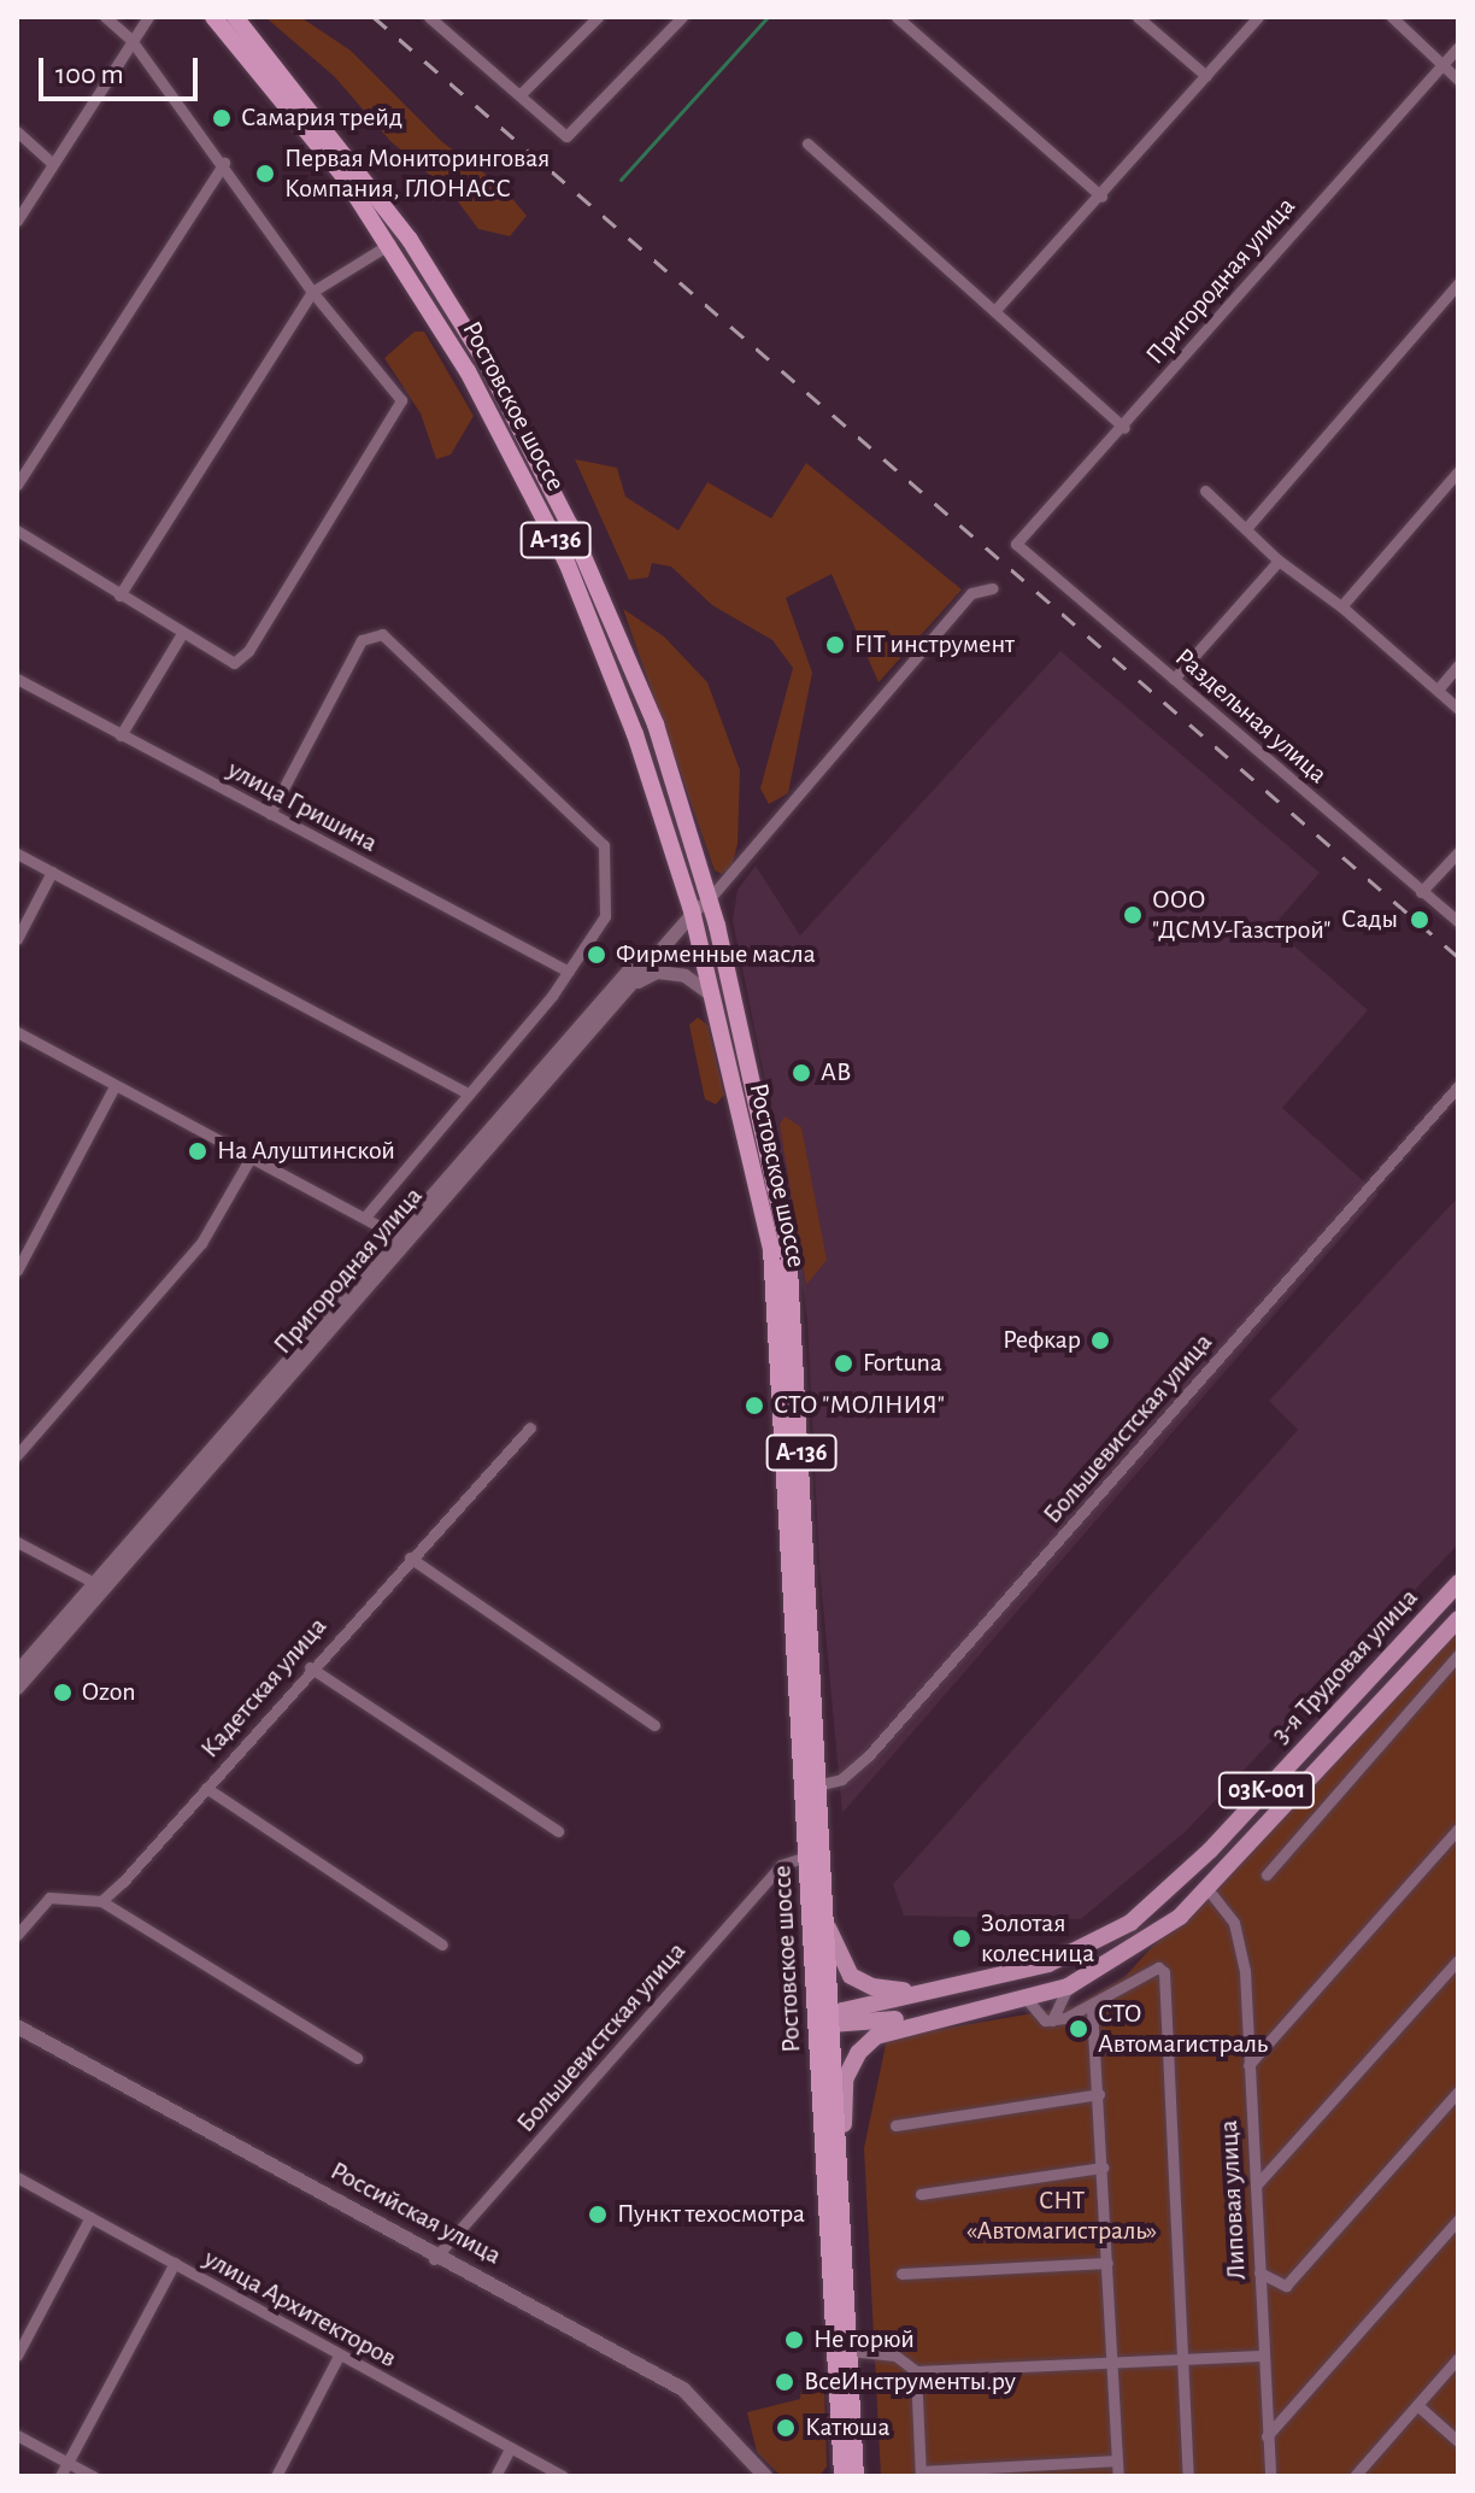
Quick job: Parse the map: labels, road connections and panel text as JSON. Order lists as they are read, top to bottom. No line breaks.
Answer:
{"streets":{"highway":["Ростовское шоссе","А-136"],"main road":["3-я Трудовая улица","03К-001","Российская улица"],"street":["Пригородная улица","Раздельная улица","улица Гришина","Большевистская улица","Кадетская улица","Липовая улица","улица Архитекторов"]},"crossings":[["Пригородная улица","Ростовское шоссе"],["Пригородная улица","Раздельная улица"],["Пригородная улица","улица Гришина"],["Ростовское шоссе","А-136"],["Ростовское шоссе","Большевистская улица"],["Ростовское шоссе","3-я Трудовая улица"],["Ростовское шоссе","03К-001"],["А-136","3-я Трудовая улица"],["А-136","03К-001"],["Большевистская улица","Российская улица"],["3-я Трудовая улица","03К-001"],["3-я Трудовая улица","Липовая улица"],["03К-001","Липовая улица"]],"parks":["СНТ «Автомагистраль»"],"places":["Самария трейд","Первая Мониторинговая Компания, ГЛОНАСС","FIT инструмент","ООО \"ДСМУ-Газстрой\"","Сады","Фирменные масла","АВ","На Алуштинской","Рефкар","Fortuna","СТО \"МОЛНИЯ\"","Ozon","Золотая колесница","СТО Автомагистраль","Пункт техосмотра","Не горюй","ВсеИнструменты.ру","Катюша"],"scale_bar":"100 m"}
